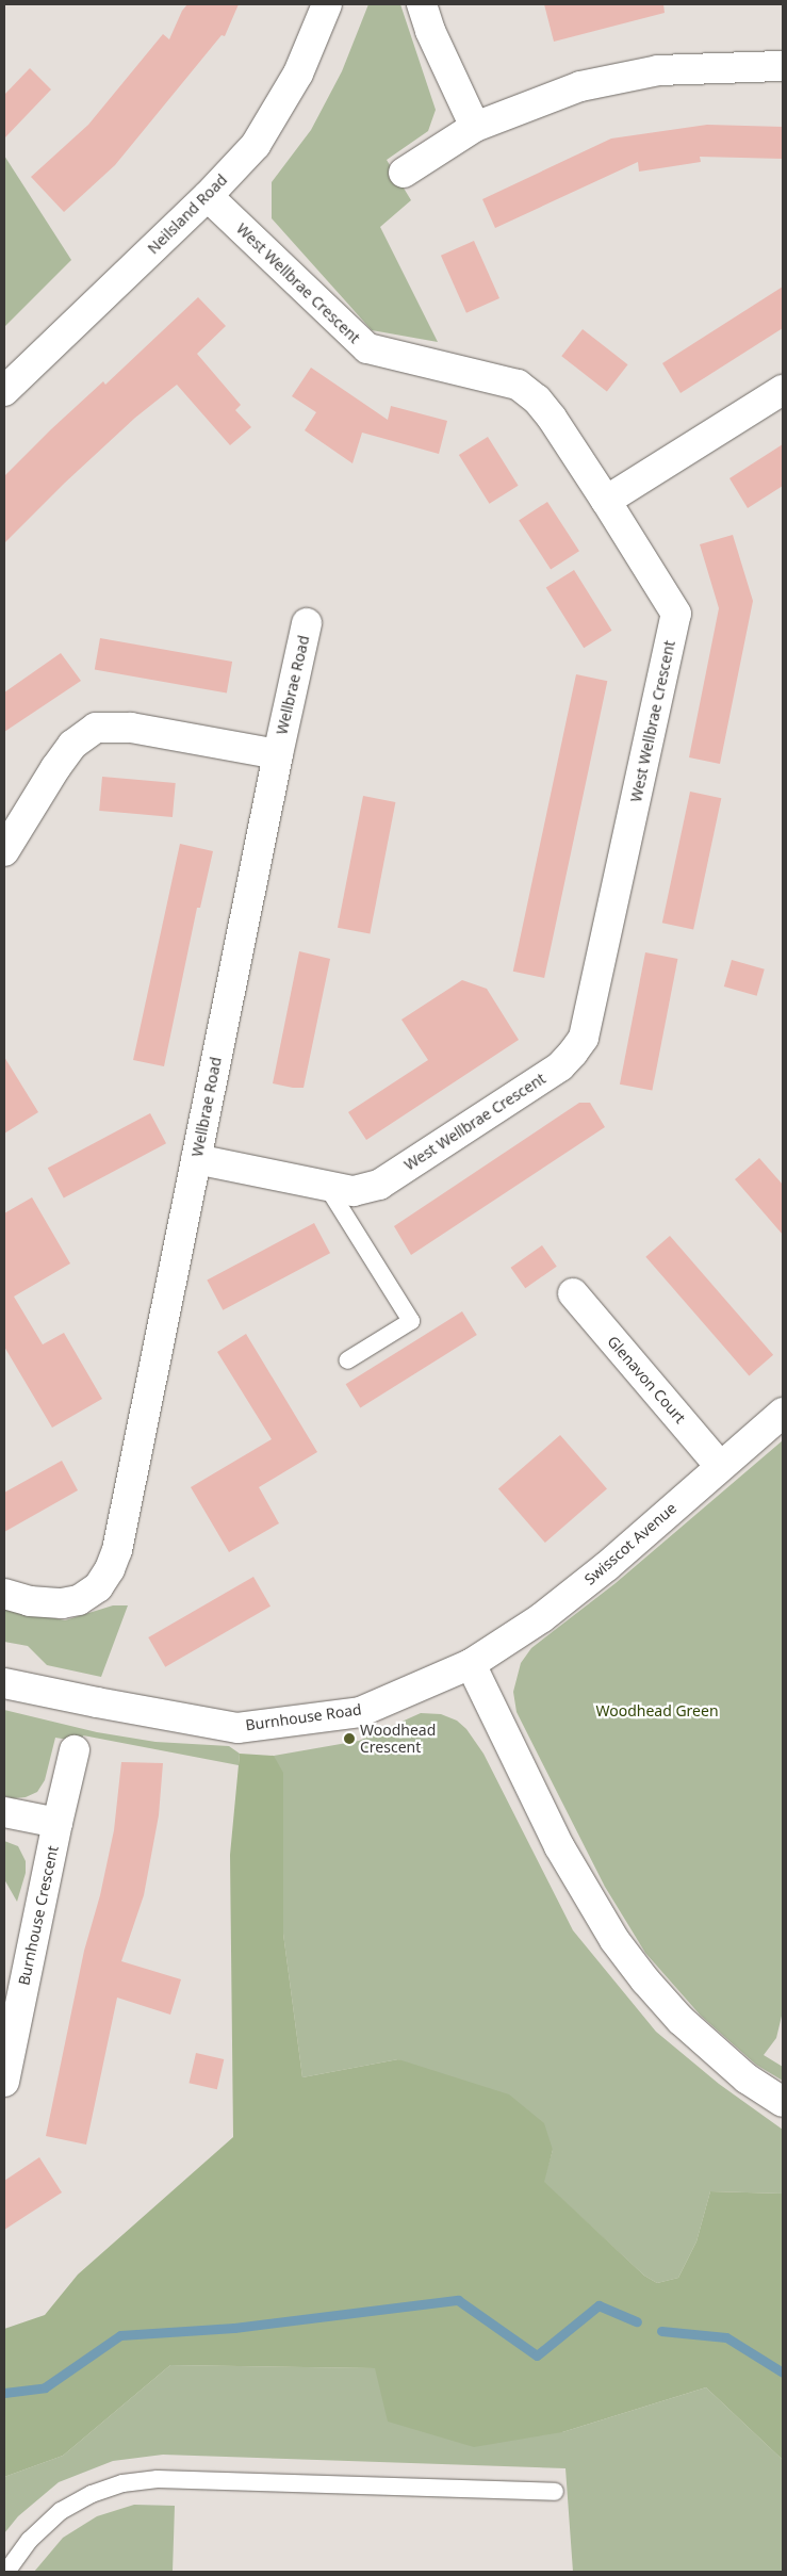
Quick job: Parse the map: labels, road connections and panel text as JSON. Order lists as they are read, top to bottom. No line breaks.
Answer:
{"streets":{"street":["Neilsland Road","West Wellbrae Crescent","Wellbrae Road","Glenavon Court","Swisscot Avenue","Burnhouse Road","Burnhouse Crescent"]},"crossings":[["Neilsland Road","West Wellbrae Crescent"],["West Wellbrae Crescent","Wellbrae Road"],["Glenavon Court","Swisscot Avenue"],["Swisscot Avenue","Burnhouse Road"]],"parks":["Woodhead Green"],"places":["Woodhead Crescent"]}
